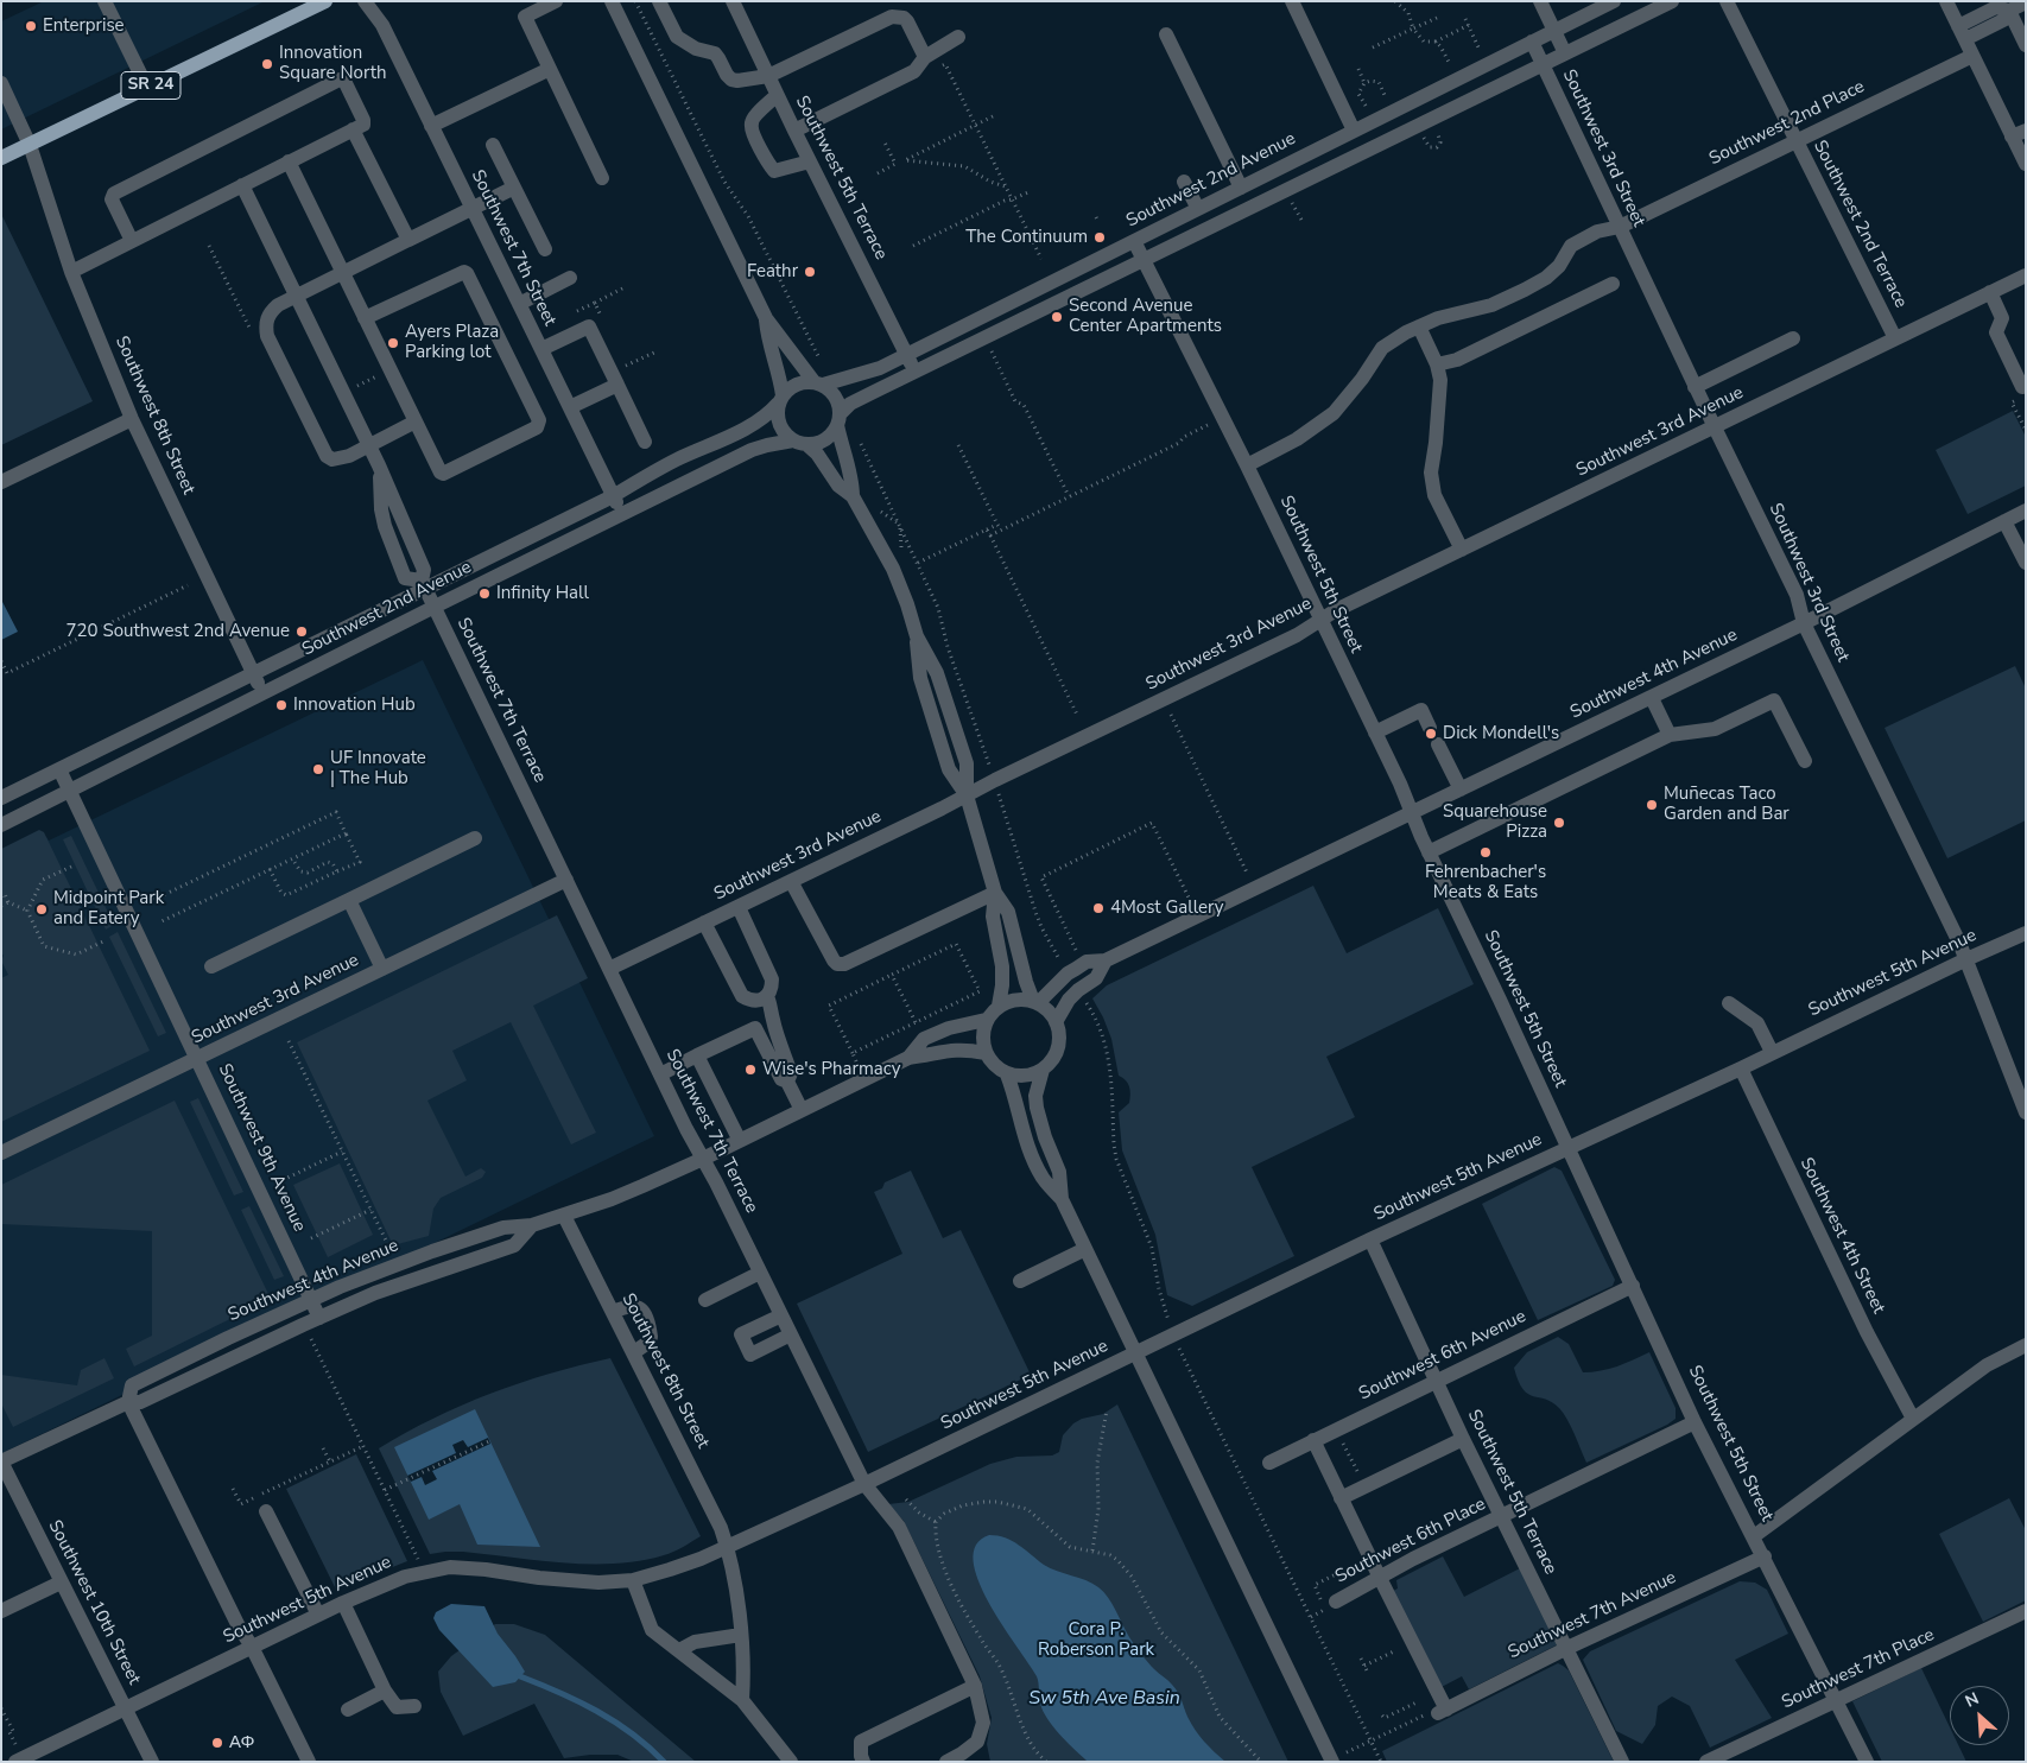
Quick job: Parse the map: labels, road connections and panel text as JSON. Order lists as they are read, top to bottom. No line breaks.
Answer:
{"streets":{"main road":["SR 24"],"street":["Southwest 2nd Place","Southwest 3rd Street","Southwest 5th Terrace","Southwest 2nd Avenue","Southwest 2nd Terrace","Southwest 7th Street","Southwest 8th Street","Southwest 3rd Avenue","Southwest 5th Street","Southwest 4th Avenue","Southwest 7th Terrace","Southwest 5th Avenue","Southwest 9th Avenue","Southwest 4th Street","Southwest 6th Avenue","Southwest 6th Place","Southwest 10th Street","Southwest 7th Avenue","Southwest 7th Place"]},"crossings":[["SR 24","Southwest 8th Street"],["Southwest 2nd Place","Southwest 3rd Street"],["Southwest 2nd Place","Southwest 2nd Terrace"],["Southwest 2nd Place","Southwest 5th Street"],["Southwest 3rd Street","Southwest 2nd Avenue"],["Southwest 3rd Street","Southwest 3rd Avenue"],["Southwest 3rd Street","Southwest 4th Avenue"],["Southwest 3rd Street","Southwest 5th Avenue"],["Southwest 5th Terrace","Southwest 2nd Avenue"],["Southwest 5th Terrace","Southwest 5th Avenue"],["Southwest 5th Terrace","Southwest 6th Avenue"],["Southwest 5th Terrace","Southwest 6th Place"],["Southwest 5th Terrace","Southwest 7th Avenue"],["Southwest 2nd Avenue","Southwest 7th Street"],["Southwest 2nd Avenue","Southwest 8th Street"],["Southwest 2nd Avenue","Southwest 5th Street"],["Southwest 2nd Avenue","Southwest 7th Terrace"],["Southwest 2nd Avenue","Southwest 9th Avenue"],["Southwest 2nd Terrace","Southwest 3rd Avenue"],["Southwest 8th Street","Southwest 4th Avenue"],["Southwest 8th Street","Southwest 5th Avenue"],["Southwest 3rd Avenue","Southwest 5th Street"],["Southwest 3rd Avenue","Southwest 7th Terrace"],["Southwest 3rd Avenue","Southwest 9th Avenue"],["Southwest 5th Street","Southwest 4th Avenue"],["Southwest 5th Street","Southwest 5th Avenue"],["Southwest 5th Street","Southwest 6th Avenue"],["Southwest 5th Street","Southwest 6th Place"],["Southwest 5th Street","Southwest 7th Avenue"],["Southwest 5th Street","Southwest 7th Place"],["Southwest 4th Avenue","Southwest 7th Terrace"],["Southwest 4th Avenue","Southwest 9th Avenue"],["Southwest 4th Avenue","Southwest 10th Street"],["Southwest 7th Terrace","Southwest 5th Avenue"],["Southwest 5th Avenue","Southwest 4th Street"],["Southwest 5th Avenue","Southwest 10th Street"],["Southwest 6th Place","Southwest 7th Avenue"]],"water":["Sw 5th Ave Basin"],"parks":["Cora P. Roberson Park"],"places":["Enterprise","Innovation Square North","The Continuum","Feathr","Second Avenue Center Apartments","Ayers Plaza Parking lot","Infinity Hall","720 Southwest 2nd Avenue","Innovation Hub","Dick Mondell's","UF Innovate | The Hub","Muñecas Taco Garden and Bar","Squarehouse Pizza","Fehrenbacher's Meats & Eats","4Most Gallery","Midpoint Park and Eatery","Wise's Pharmacy","ΑΦ"],"north":"top left"}
